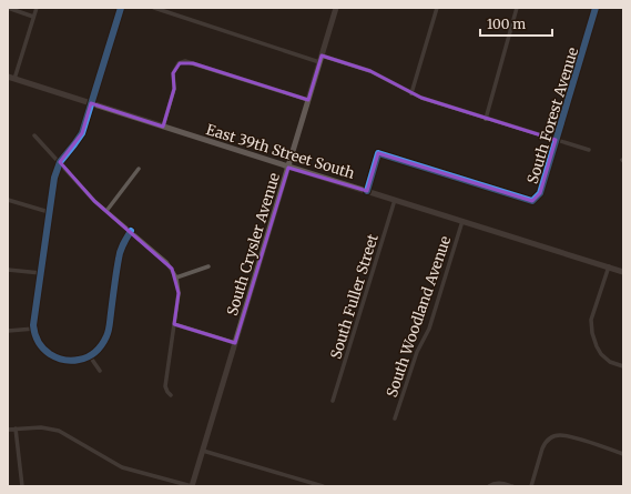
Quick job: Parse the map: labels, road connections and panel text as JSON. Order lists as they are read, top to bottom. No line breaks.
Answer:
{"streets":{"main road":["East 39th Street South","South Crysler Avenue"],"street":["South Forest Avenue","South Fuller Street","South Woodland Avenue"]},"crossings":[["South Forest Avenue","East 39th Street South"],["East 39th Street South","South Crysler Avenue"],["East 39th Street South","South Fuller Street"],["East 39th Street South","South Woodland Avenue"]],"scale_bar":"100 m"}
